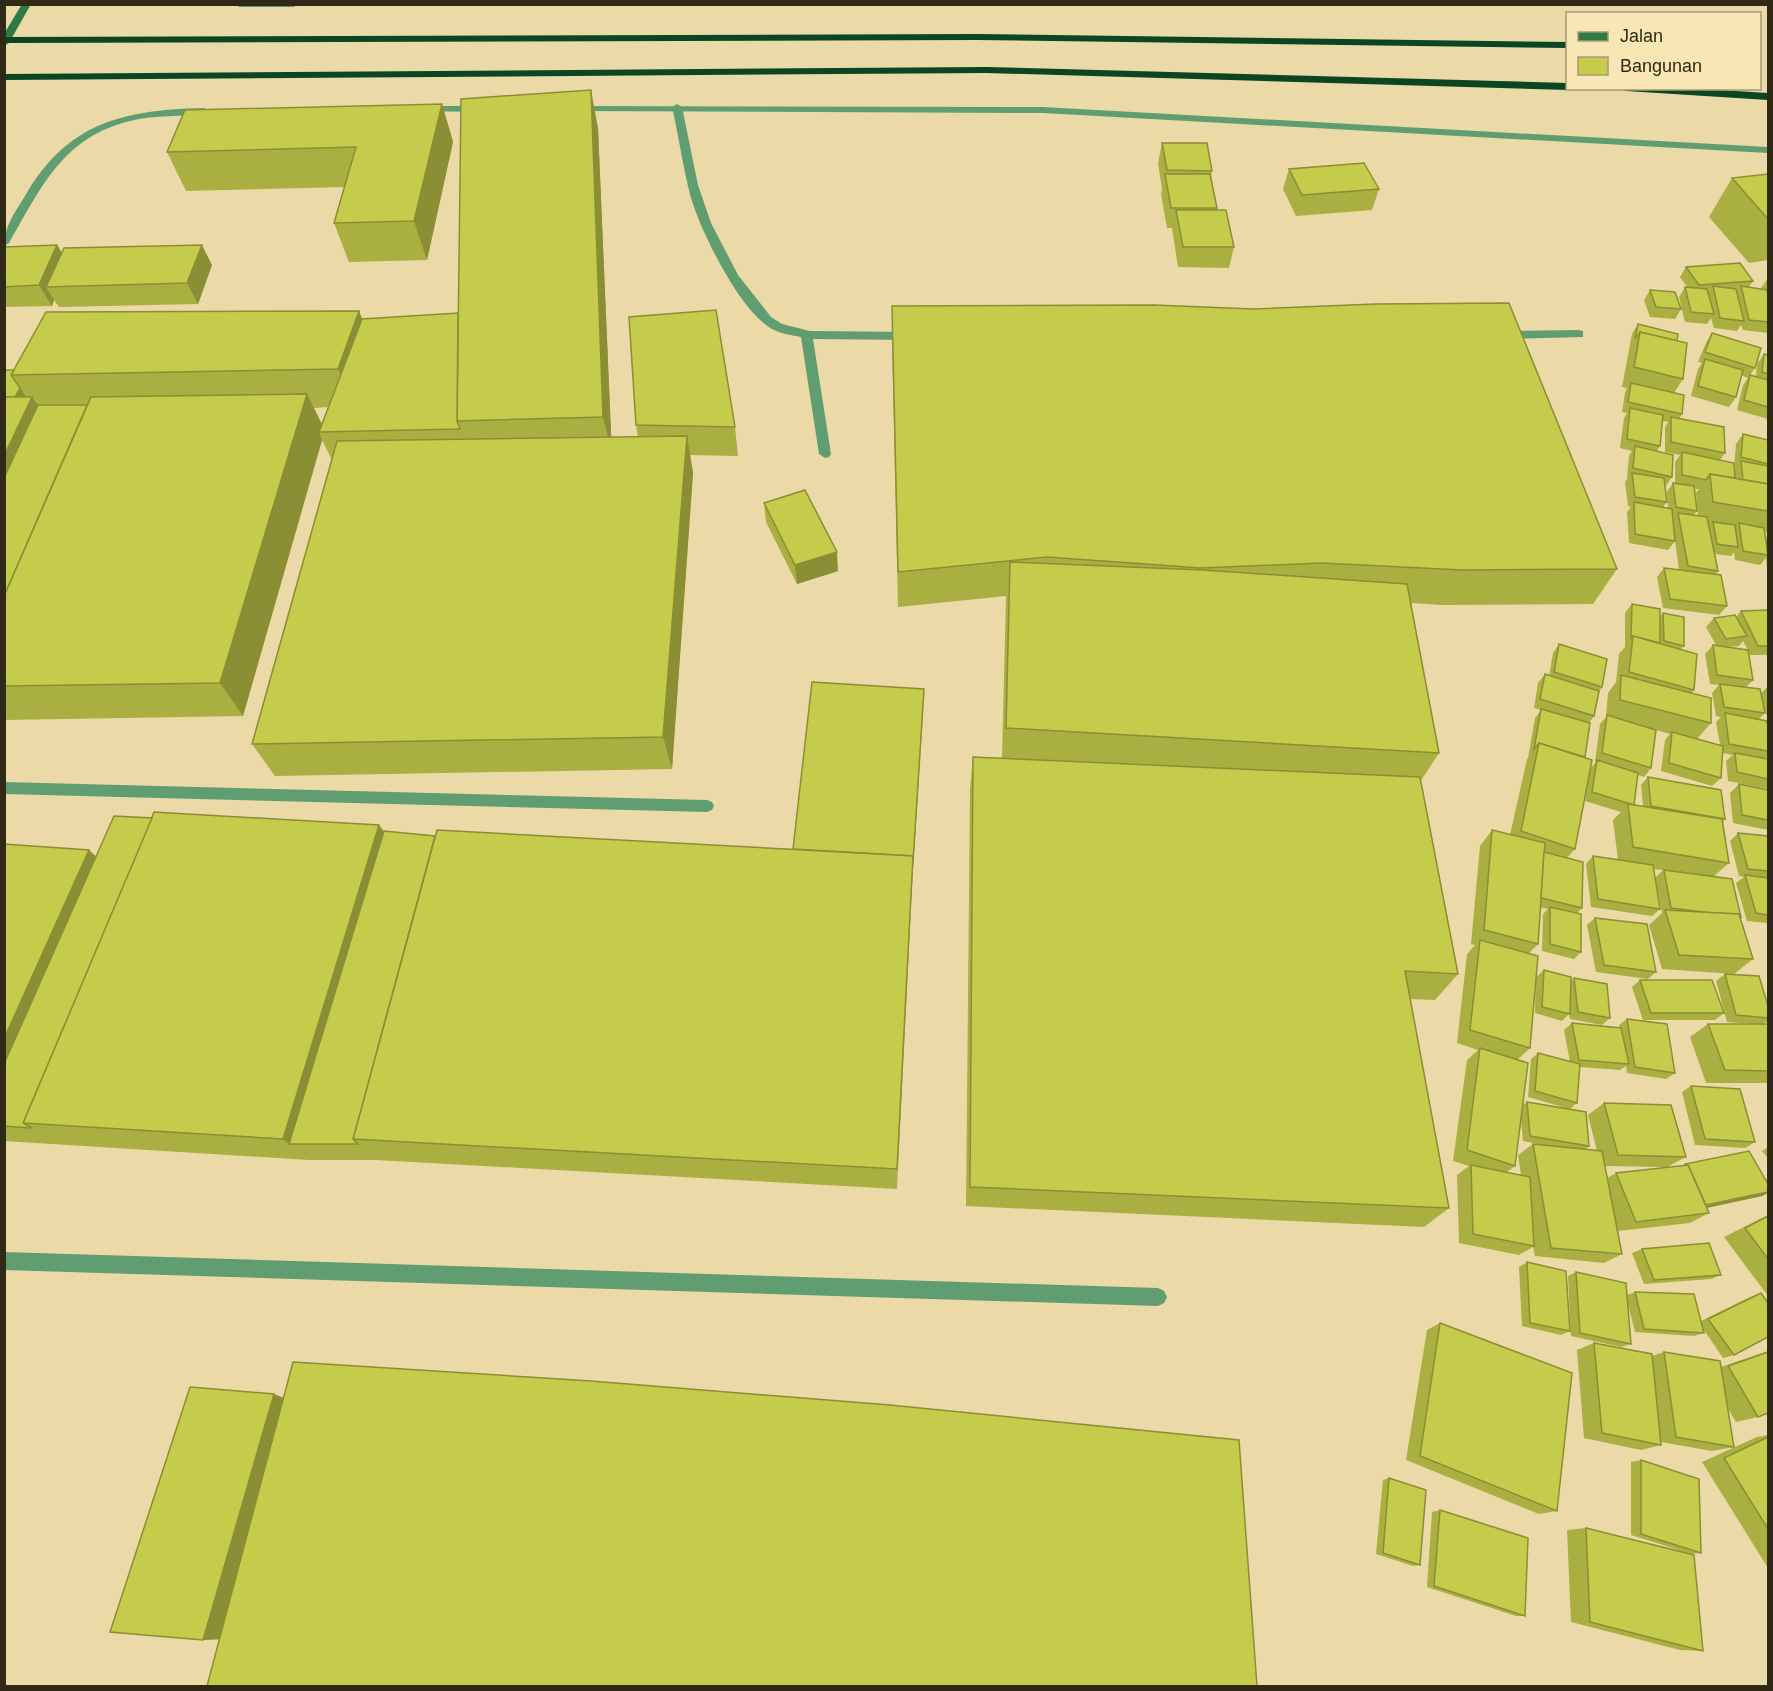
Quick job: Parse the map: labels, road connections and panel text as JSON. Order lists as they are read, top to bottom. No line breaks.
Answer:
{"legend":["Jalan","Bangunan"]}
